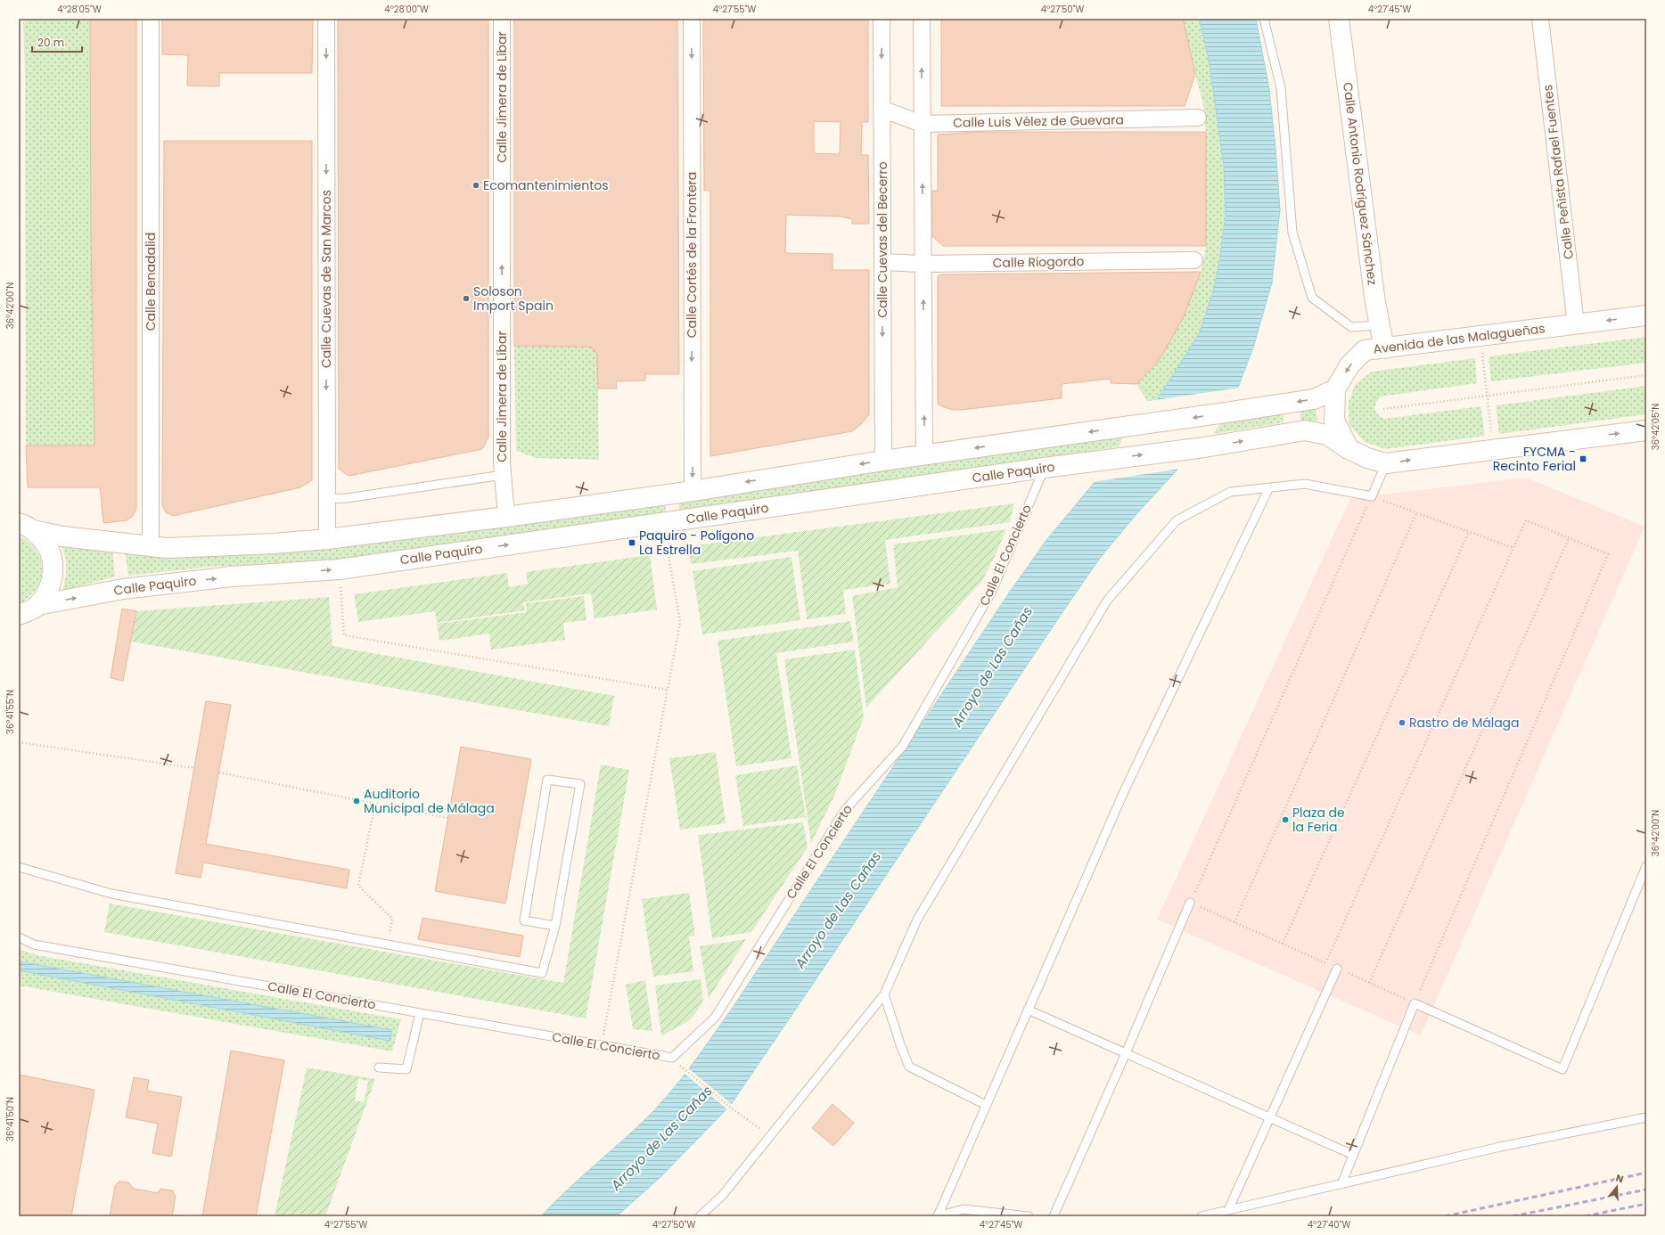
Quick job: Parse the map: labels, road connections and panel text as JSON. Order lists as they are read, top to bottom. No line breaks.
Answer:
{"streets":{"main road":["Calle Antonio Rodríguez Sánchez","Avenida de las Malagueñas","Calle Paquiro"],"street":["Calle Jimera de Líbar","Calle Luis Vélez de Guevara","Calle Peñista Rafael Fuentes","Calle Cuevas del Becerro","Calle Cortés de la Frontera","Calle Riogordo","Calle Cuevas de San Marcos","Calle Benadalid"],"lane":["Calle El Concierto"]},"crossings":[["Calle Luis Vélez de Guevara","Calle Cuevas del Becerro"],["Calle Peñista Rafael Fuentes","Avenida de las Malagueñas"],["Calle Antonio Rodríguez Sánchez","Avenida de las Malagueñas"],["Calle Cuevas del Becerro","Calle Riogordo"],["Avenida de las Malagueñas","Calle Paquiro"],["Calle Paquiro","Calle El Concierto"]],"one_way":["Calle Jimera de Líbar","Calle Cortés de la Frontera","Calle Cuevas de San Marcos"],"water":["Arroyo de Las Cañas"],"places":{"other":["Ecomantenimientos","Soloson Import Spain","Rastro de Málaga","Auditorio Municipal de Málaga","Plaza de la Feria"],"transit":["FYCMA - Recinto Ferial","Paquiro - Polígono La Estrella"]},"scale_bar":"20 m","north":"top","coordinates":["4°28'05\"W","4°28'00\"W","4°27'55\"W","4°27'50\"W","4°27'45\"W","36°42'00\"N","36°42'05\"N","36°41'55\"N","36°41'50\"N","4°27'40\"W"]}
